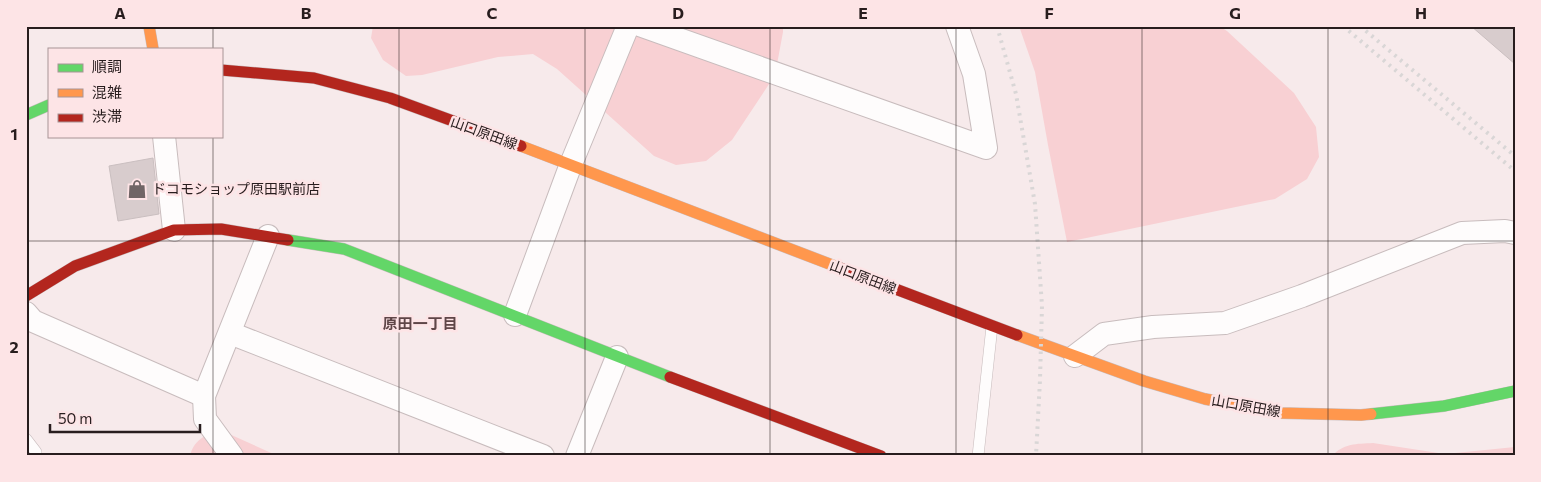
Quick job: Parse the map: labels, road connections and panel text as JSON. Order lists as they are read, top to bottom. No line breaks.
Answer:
{"streets":{"main road":["山口原田線"]},"districts":["原田一丁目"],"places":{"shop":["ドコモショップ原田駅前店"]},"legend":["順調","混雑","渋滞"],"scale_bar":"50 m","grid":{"columns":["A","B","C","D","E","F","G","H"],"rows":["1","2"]}}
